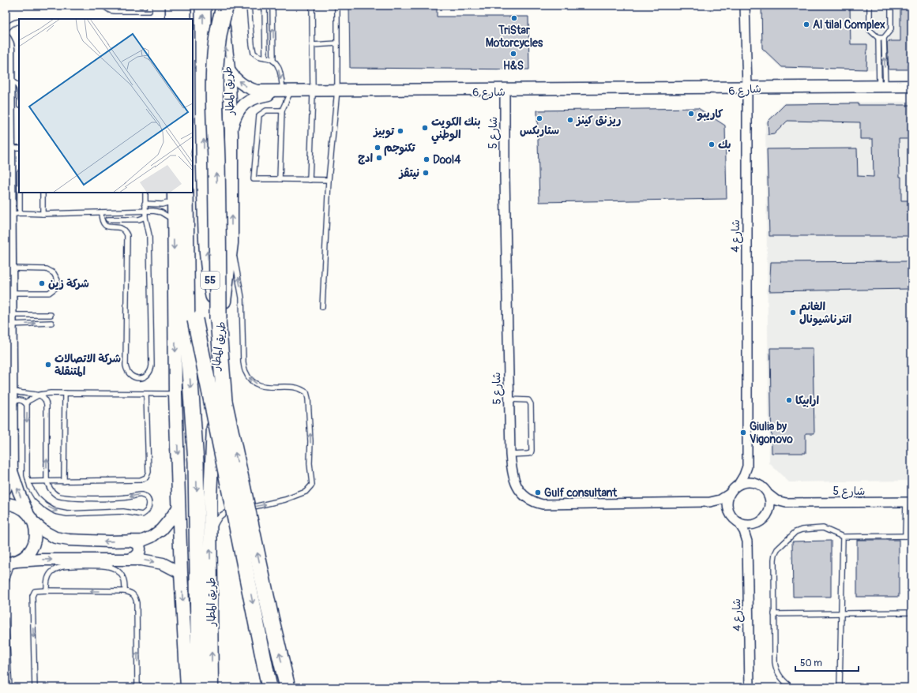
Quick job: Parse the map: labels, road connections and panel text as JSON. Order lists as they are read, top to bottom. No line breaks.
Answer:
{"streets":{"highway":["طريق المطار","55"],"street":["شارع 6","شارع 5","شارع 4"]},"crossings":[["شارع 6","طريق المطار"],["شارع 6","شارع 5"],["شارع 6","شارع 4"],["شارع 5","شارع 4"]],"places":["TriStar Motorcycles","Al tilal Complex","H&S","كاريبو","ستاربكس","ريزنق كينز","بنك الكويت الوطني","توبيز","بك","تكنوجم","ادج","Dool4","نيتڤز","شركة زين","الغانم انترناشيونال","شركة الاتصالات المتنقلة","ارابيكا","Giulia by Vigonovo","Gulf consultant"],"scale_bar":"50 m"}
